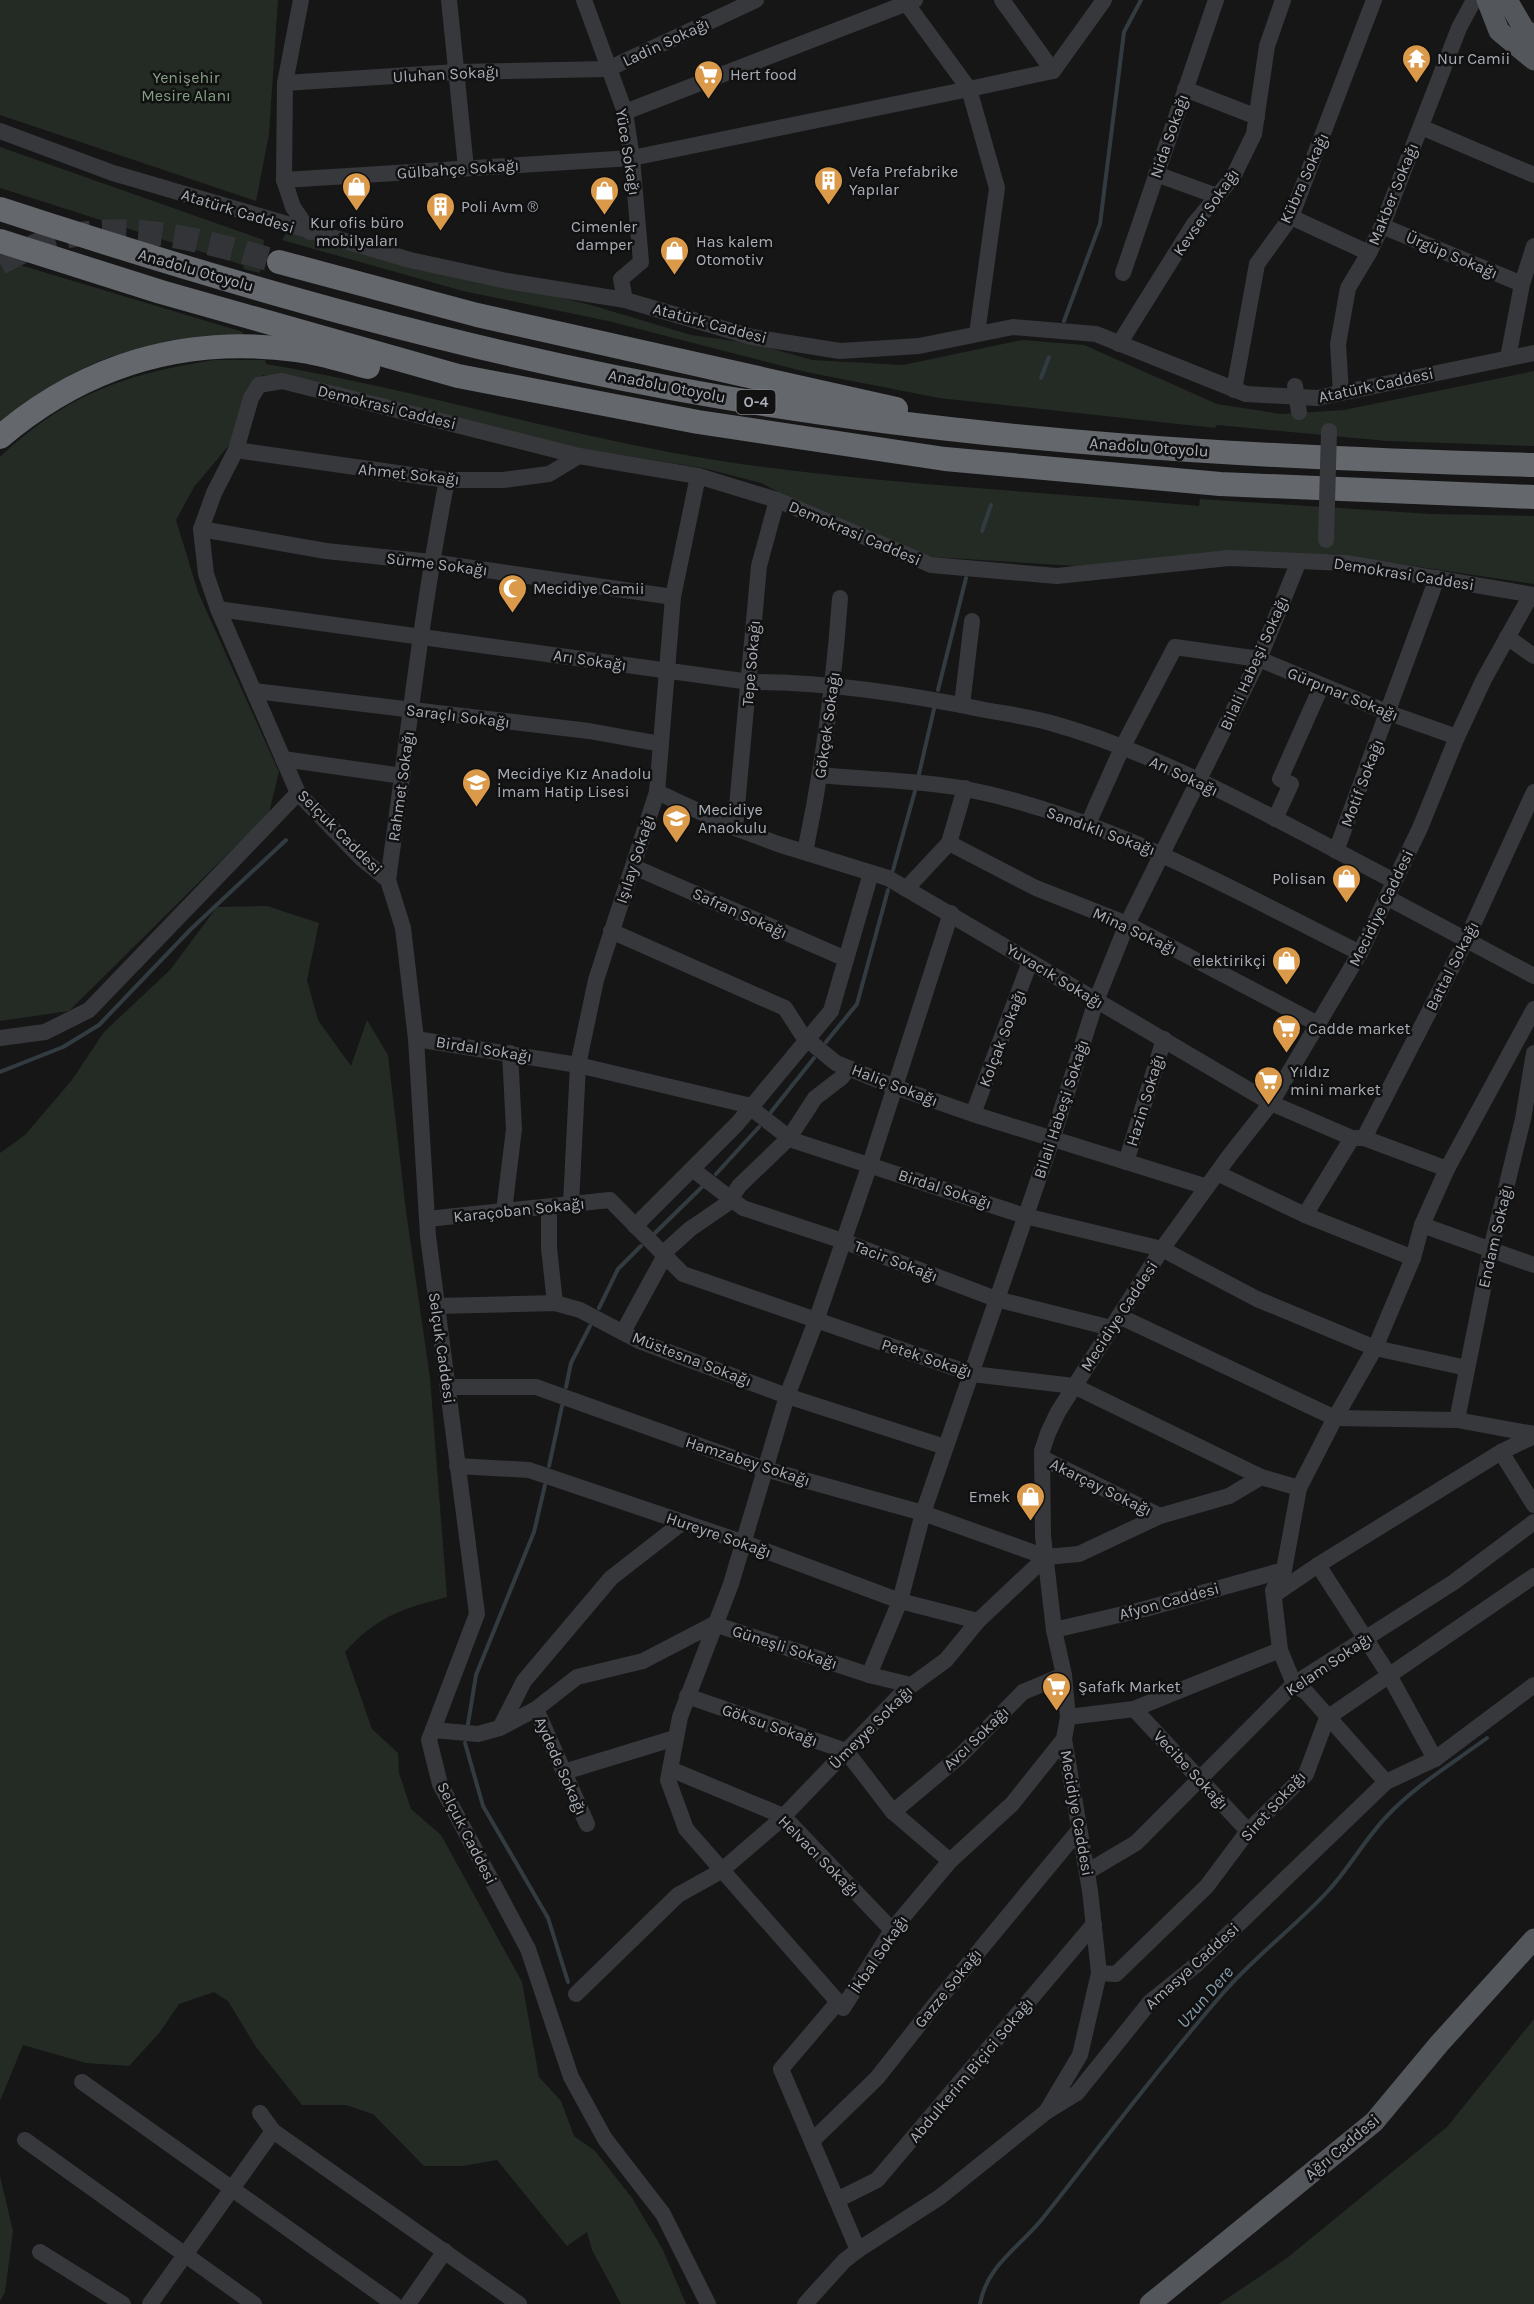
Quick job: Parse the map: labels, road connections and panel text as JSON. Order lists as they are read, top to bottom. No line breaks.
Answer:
{"streets":{"highway":["Anadolu Otoyolu","O-4"],"main road":["Ağrı Caddesi"],"street":["Ladin Sokağı","Uluhan Sokağı","Nida Sokağı","Yüce Sokağı","Gülbahçe Sokağı","Kübra Sokağı","Makber Sokağı","Atatürk Caddesi","Kevser Sokağı","Ürgüp Sokağı","Demokrasi Caddesi","Ahmet Sokağı","Sürme Sokağı","Arı Sokağı","Tepe Sokağı","Bilali Habeşi Sokağı","Gürpınar Sokağı","Saraçlı Sokağı","Gökçek Sokağı","Motif Sokağı","Rahmet Sokağı","Sandıklı Sokağı","Selçuk Caddesi","Işılay Sokağı","Mecidiye Caddesi","Safran Sokağı","Mina Sokağı","Battal Sokağı","Yuvacık Sokağı","Kolçak Sokağı","Birdal Sokağı","Haliç Sokağı","Hazin Sokağı","Karaçoban Sokağı","Endam Sokağı","Tacir Sokağı","Petek Sokağı","Müstesna Sokağı","Hamzabey Sokağı","Akarçay Sokağı","Hureyre Sokağı","Afyon Caddesi","Güneşli Sokağı","Kelam Sokağı","Göksu Sokağı","Ümeyye Sokağı","Avcı Sokağı","Aydede Sokağı","Vecibe Sokağı","Siret Sokağı","Helvacı Sokağı","İkbal Sokağı","Amasya Caddesi","Gazze Sokağı","Abdulkerim Biçici Sokağı"]},"crossings":[["Ladin Sokağı","Uluhan Sokağı"],["Ladin Sokağı","Yüce Sokağı"],["Uluhan Sokağı","Yüce Sokağı"],["Yüce Sokağı","Gülbahçe Sokağı"],["Yüce Sokağı","Atatürk Caddesi"],["Kübra Sokağı","Atatürk Caddesi"],["Makber Sokağı","Atatürk Caddesi"],["Makber Sokağı","Ürgüp Sokağı"],["Atatürk Caddesi","Kevser Sokağı"],["Demokrasi Caddesi","Ahmet Sokağı"],["Demokrasi Caddesi","Tepe Sokağı"],["Demokrasi Caddesi","Bilali Habeşi Sokağı"],["Demokrasi Caddesi","Motif Sokağı"],["Demokrasi Caddesi","Selçuk Caddesi"],["Demokrasi Caddesi","Işılay Sokağı"],["Demokrasi Caddesi","Mecidiye Caddesi"],["Ahmet Sokağı","Rahmet Sokağı"],["Ahmet Sokağı","Selçuk Caddesi"],["Sürme Sokağı","Rahmet Sokağı"],["Sürme Sokağı","Selçuk Caddesi"],["Sürme Sokağı","Işılay Sokağı"],["Arı Sokağı","Tepe Sokağı"],["Arı Sokağı","Bilali Habeşi Sokağı"],["Arı Sokağı","Gürpınar Sokağı"],["Arı Sokağı","Gökçek Sokağı"],["Arı Sokağı","Motif Sokağı"],["Arı Sokağı","Rahmet Sokağı"],["Arı Sokağı","Selçuk Caddesi"],["Arı Sokağı","Işılay Sokağı"],["Arı Sokağı","Mecidiye Caddesi"],["Tepe Sokağı","Yuvacık Sokağı"],["Bilali Habeşi Sokağı","Gürpınar Sokağı"],["Bilali Habeşi Sokağı","Sandıklı Sokağı"],["Bilali Habeşi Sokağı","Mina Sokağı"],["Bilali Habeşi Sokağı","Yuvacık Sokağı"],["Bilali Habeşi Sokağı","Birdal Sokağı"],["Bilali Habeşi Sokağı","Haliç Sokağı"],["Bilali Habeşi Sokağı","Tacir Sokağı"],["Bilali Habeşi Sokağı","Petek Sokağı"],["Bilali Habeşi Sokağı","Müstesna Sokağı"],["Bilali Habeşi Sokağı","Hamzabey Sokağı"],["Bilali Habeşi Sokağı","Hureyre Sokağı"],["Bilali Habeşi Sokağı","Güneşli Sokağı"],["Gürpınar Sokağı","Motif Sokağı"],["Gürpınar Sokağı","Sandıklı Sokağı"],["Gürpınar Sokağı","Mecidiye Caddesi"],["Saraçlı Sokağı","Rahmet Sokağı"],["Saraçlı Sokağı","Selçuk Caddesi"],["Saraçlı Sokağı","Işılay Sokağı"],["Gökçek Sokağı","Sandıklı Sokağı"],["Gökçek Sokağı","Yuvacık Sokağı"],["Rahmet Sokağı","Selçuk Caddesi"],["Sandıklı Sokağı","Mecidiye Caddesi"],["Selçuk Caddesi","Birdal Sokağı"],["Selçuk Caddesi","Karaçoban Sokağı"],["Selçuk Caddesi","Müstesna Sokağı"],["Selçuk Caddesi","Hamzabey Sokağı"],["Selçuk Caddesi","Hureyre Sokağı"],["Selçuk Caddesi","Güneşli Sokağı"],["Işılay Sokağı","Safran Sokağı"],["Işılay Sokağı","Yuvacık Sokağı"],["Işılay Sokağı","Birdal Sokağı"],["Işılay Sokağı","Haliç Sokağı"],["Işılay Sokağı","Karaçoban Sokağı"],["Mecidiye Caddesi","Mina Sokağı"],["Mecidiye Caddesi","Yuvacık Sokağı"],["Mecidiye Caddesi","Birdal Sokağı"],["Mecidiye Caddesi","Haliç Sokağı"],["Mecidiye Caddesi","Tacir Sokağı"],["Mecidiye Caddesi","Petek Sokağı"],["Mecidiye Caddesi","Hamzabey Sokağı"],["Mecidiye Caddesi","Akarçay Sokağı"],["Mecidiye Caddesi","Afyon Caddesi"],["Mecidiye Caddesi","Kelam Sokağı"],["Mecidiye Caddesi","Ümeyye Sokağı"],["Mecidiye Caddesi","Avcı Sokağı"],["Mecidiye Caddesi","Siret Sokağı"],["Mecidiye Caddesi","İkbal Sokağı"],["Mecidiye Caddesi","Amasya Caddesi"],["Mecidiye Caddesi","Gazze Sokağı"],["Mecidiye Caddesi","Abdulkerim Biçici Sokağı"],["Battal Sokağı","Yuvacık Sokağı"],["Yuvacık Sokağı","Kolçak Sokağı"],["Yuvacık Sokağı","Hazin Sokağı"],["Kolçak Sokağı","Haliç Sokağı"],["Birdal Sokağı","Endam Sokağı"],["Haliç Sokağı","Hazin Sokağı"],["Karaçoban Sokağı","Petek Sokağı"],["Hamzabey Sokağı","Ümeyye Sokağı"],["Hureyre Sokağı","Ümeyye Sokağı"],["Güneşli Sokağı","Ümeyye Sokağı"],["Güneşli Sokağı","Aydede Sokağı"],["Kelam Sokağı","Vecibe Sokağı"],["Göksu Sokağı","Ümeyye Sokağı"],["Ümeyye Sokağı","Helvacı Sokağı"],["Vecibe Sokağı","Siret Sokağı"],["Helvacı Sokağı","İkbal Sokağı"],["İkbal Sokağı","Amasya Caddesi"],["İkbal Sokağı","Gazze Sokağı"],["İkbal Sokağı","Abdulkerim Biçici Sokağı"]],"water":["Uzun Dere"],"parks":["Yenişehir Mesire Alanı"],"places":{"temple":["Nur Camii"],"supermarket":["Hert food","Cadde market","Yıldız mini market","Şafafk Market"],"building":["Vefa Prefabrike Yapılar","Poli Avm ®"],"shop":["Kur ofis büro mobilyaları","Cimenler damper","Has kalem Otomotiv","Polisan","elektirikçi","Emek"],"mosque":["Mecidiye Camii"],"school or university":["Mecidiye Kız Anadolu İmam Hatip Lisesi","Mecidiye Anaokulu"]}}
